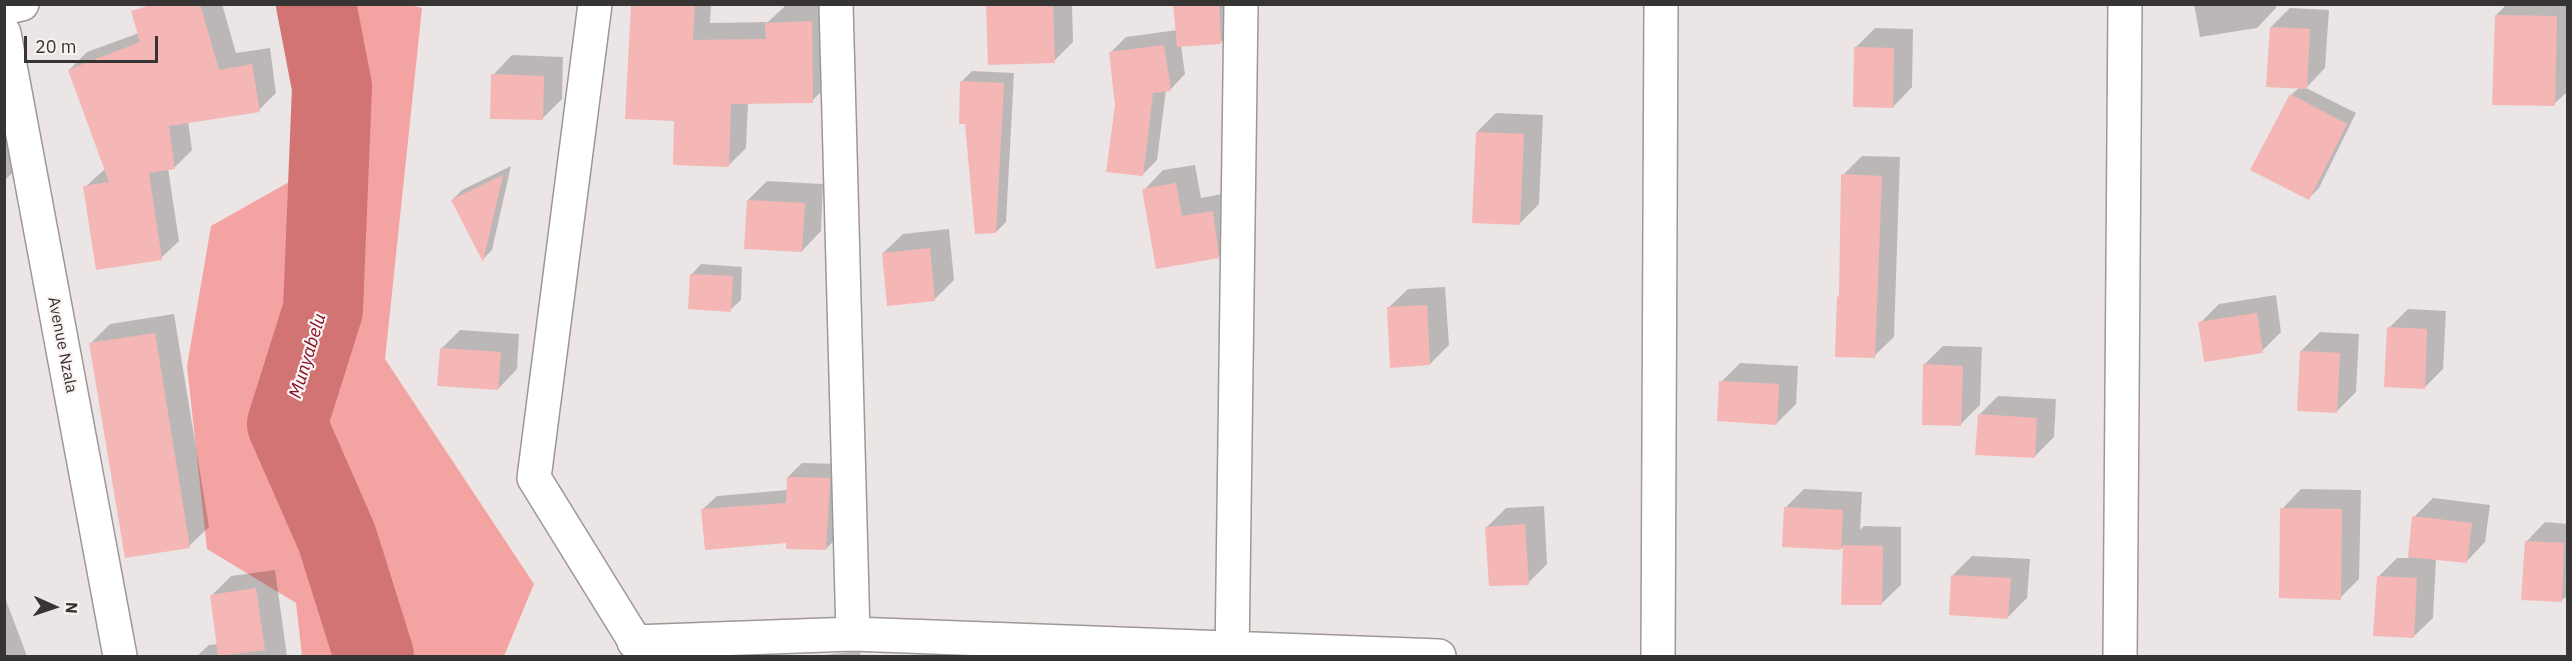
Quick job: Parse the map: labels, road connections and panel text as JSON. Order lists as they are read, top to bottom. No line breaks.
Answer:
{"streets":{"street":["Avenue Nzala"]},"water":["Munyabelu"],"scale_bar":"20 m","north":"right"}
